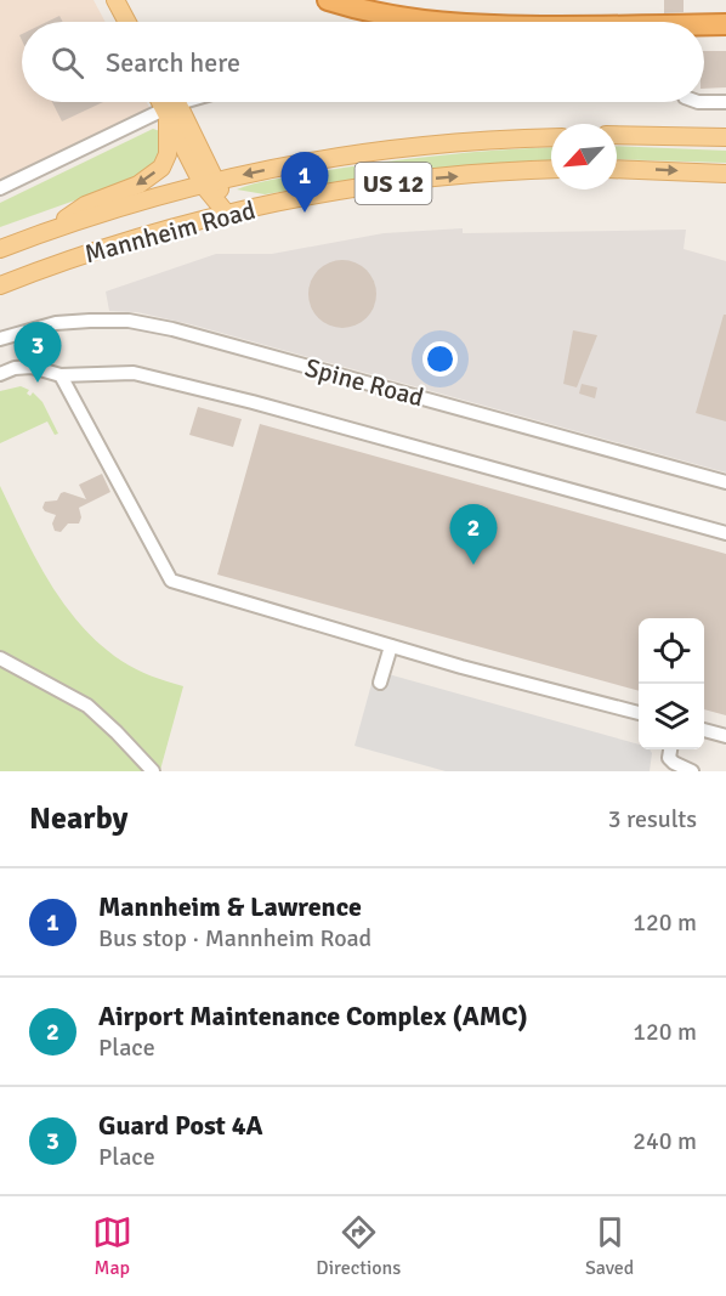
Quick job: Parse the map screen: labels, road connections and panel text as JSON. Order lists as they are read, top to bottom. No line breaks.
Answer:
{"streets":{"main road":["US 12","Mannheim Road"],"street":["Spine Road"]},"north":"bottom left","page":{"search":"Search here","pins":["1","3","2"],"heading":["Nearby","3 results"],"list":[{"mark":"1","name":"Mannheim & Lawrence","note":"Bus stop · Mannheim Road","value":"120 m"},{"mark":"2","name":"Airport Maintenance Complex (AMC)","note":"Place","value":"120 m"},{"mark":"3","name":"Guard Post 4A","note":"Place","value":"240 m"}],"nav":["Map","Directions","Saved"]}}
